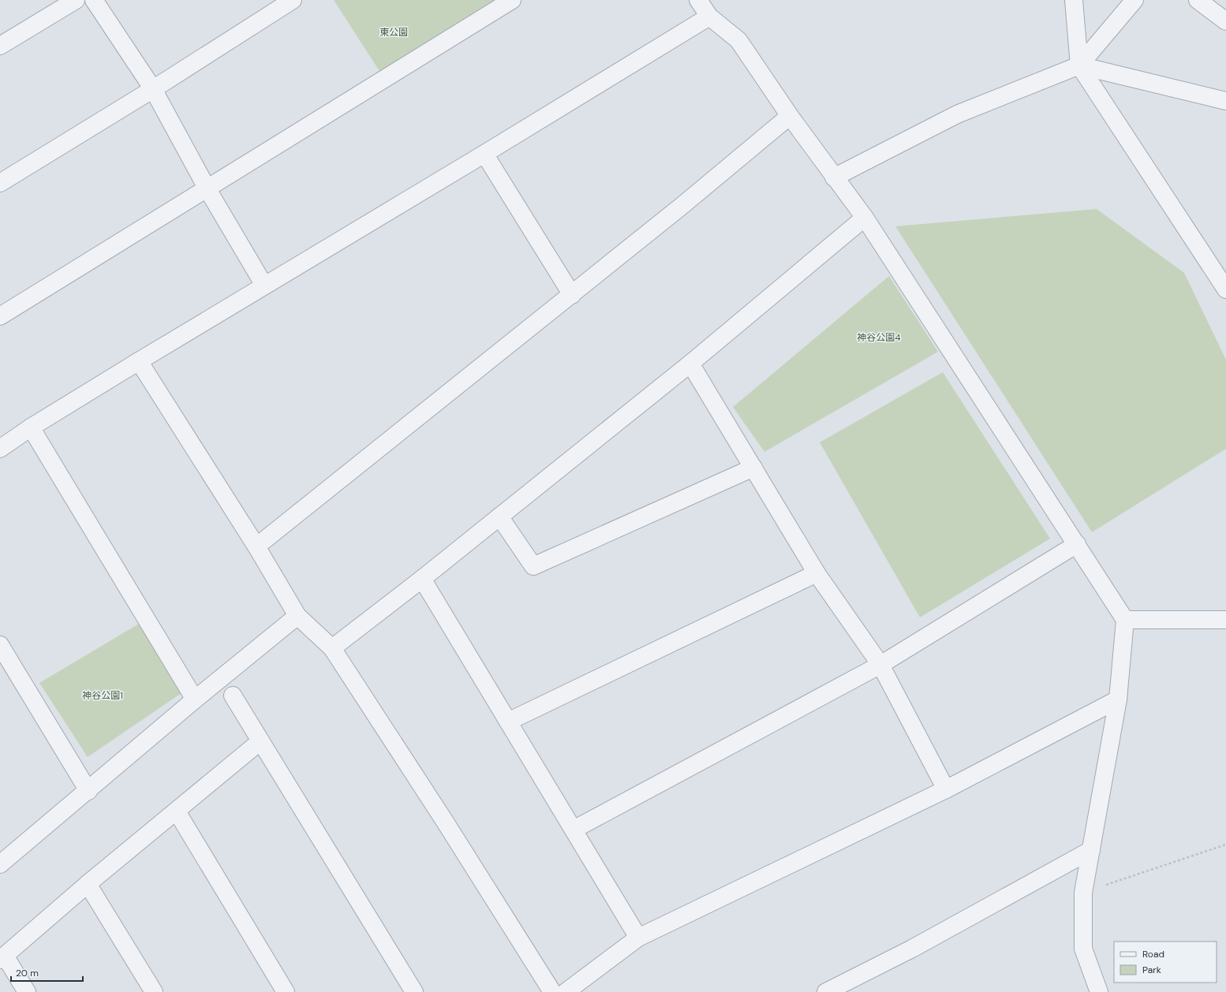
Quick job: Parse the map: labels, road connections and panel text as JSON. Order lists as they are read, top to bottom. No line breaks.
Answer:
{"parks":["東公園","神谷公園4","神谷公園1"],"legend":["Road","Park"],"scale_bar":"20 m"}
